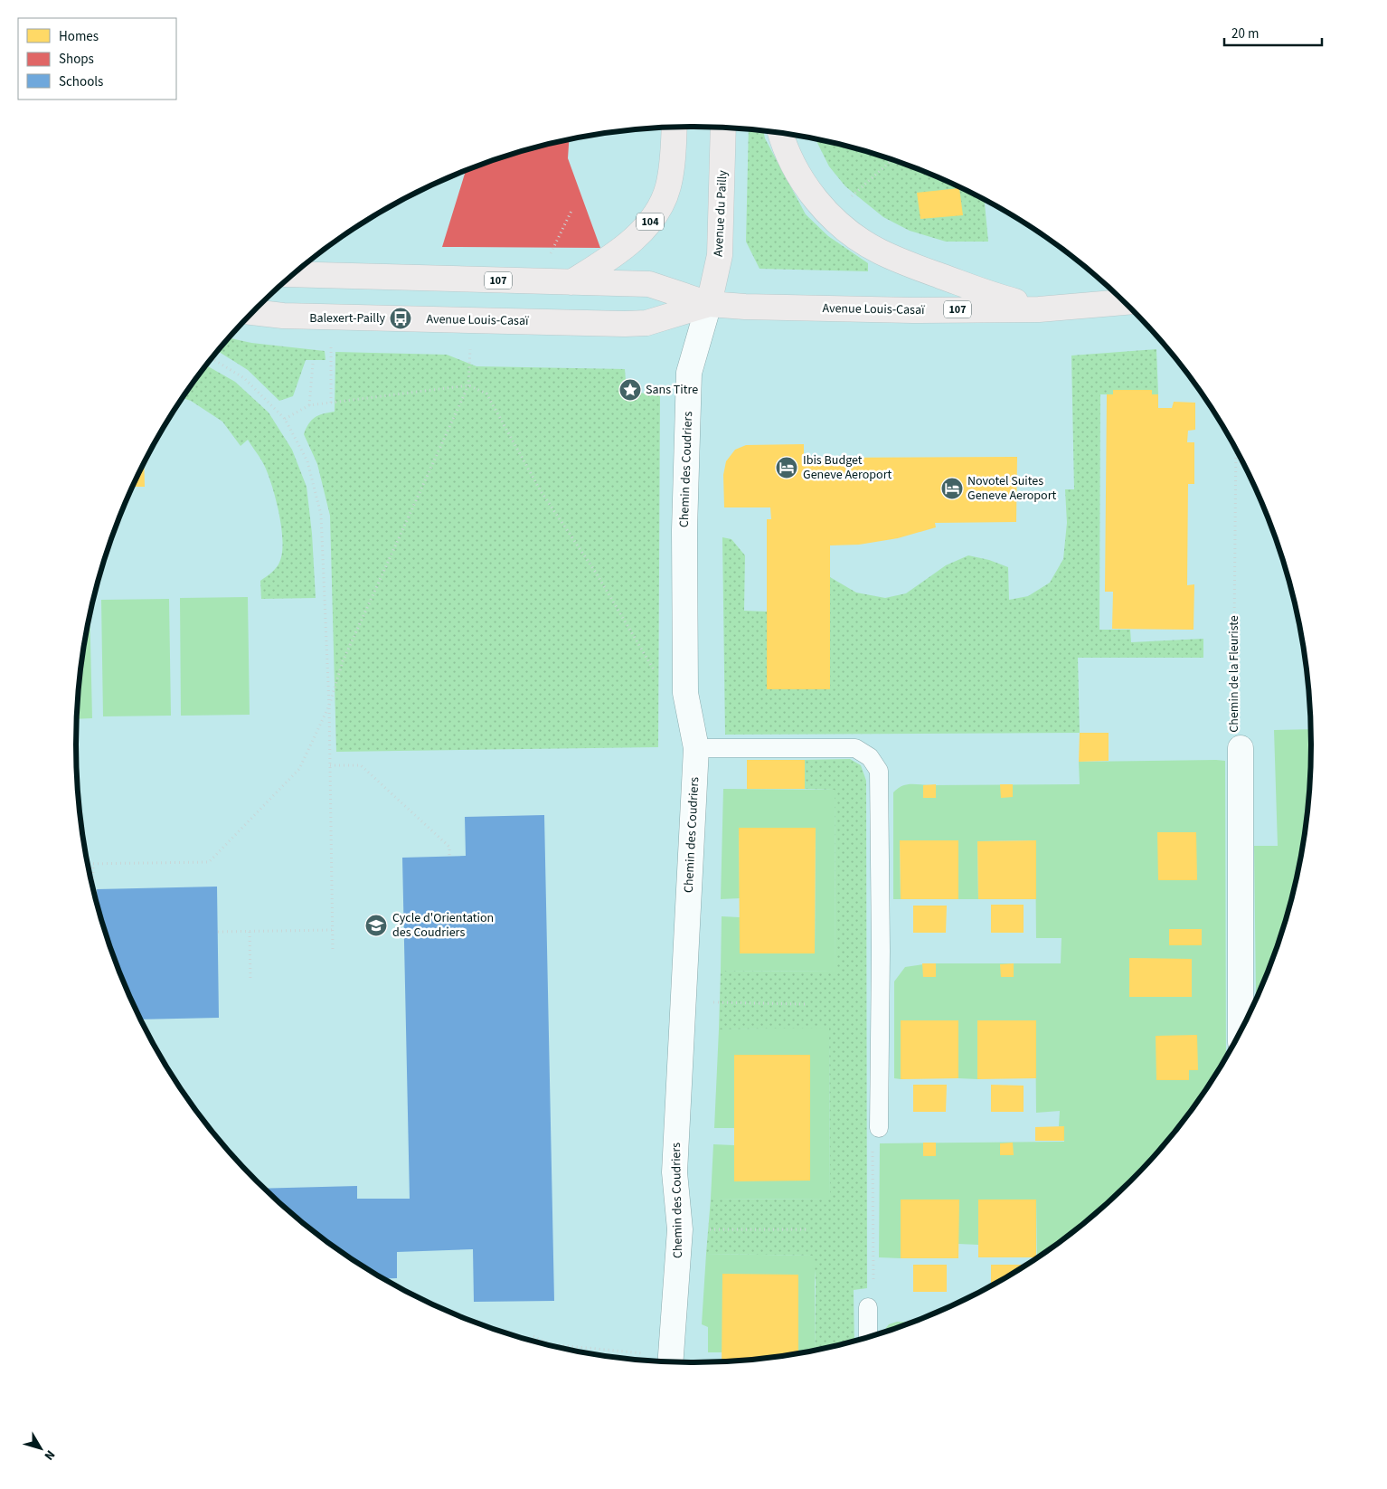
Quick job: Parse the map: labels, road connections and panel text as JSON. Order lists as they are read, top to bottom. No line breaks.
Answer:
{"streets":{"main road":["Avenue du Pailly","104","107","Avenue Louis-Casaï"],"street":["Chemin des Coudriers","Chemin de la Fleuriste"]},"crossings":[["Avenue du Pailly","Avenue Louis-Casaï"],["Avenue du Pailly","Chemin des Coudriers"],["104","Avenue Louis-Casaï"],["Avenue Louis-Casaï","Chemin des Coudriers"]],"places":{"bus stop":["Balexert-Pailly"],"place":["Sans Titre"],"hotel":["Ibis Budget Geneve Aeroport","Novotel Suites Geneve Aeroport"],"school or university":["Cycle d'Orientation des Coudriers"]},"legend":["Homes","Shops","Schools"],"scale_bar":"20 m","north":"bottom right"}
